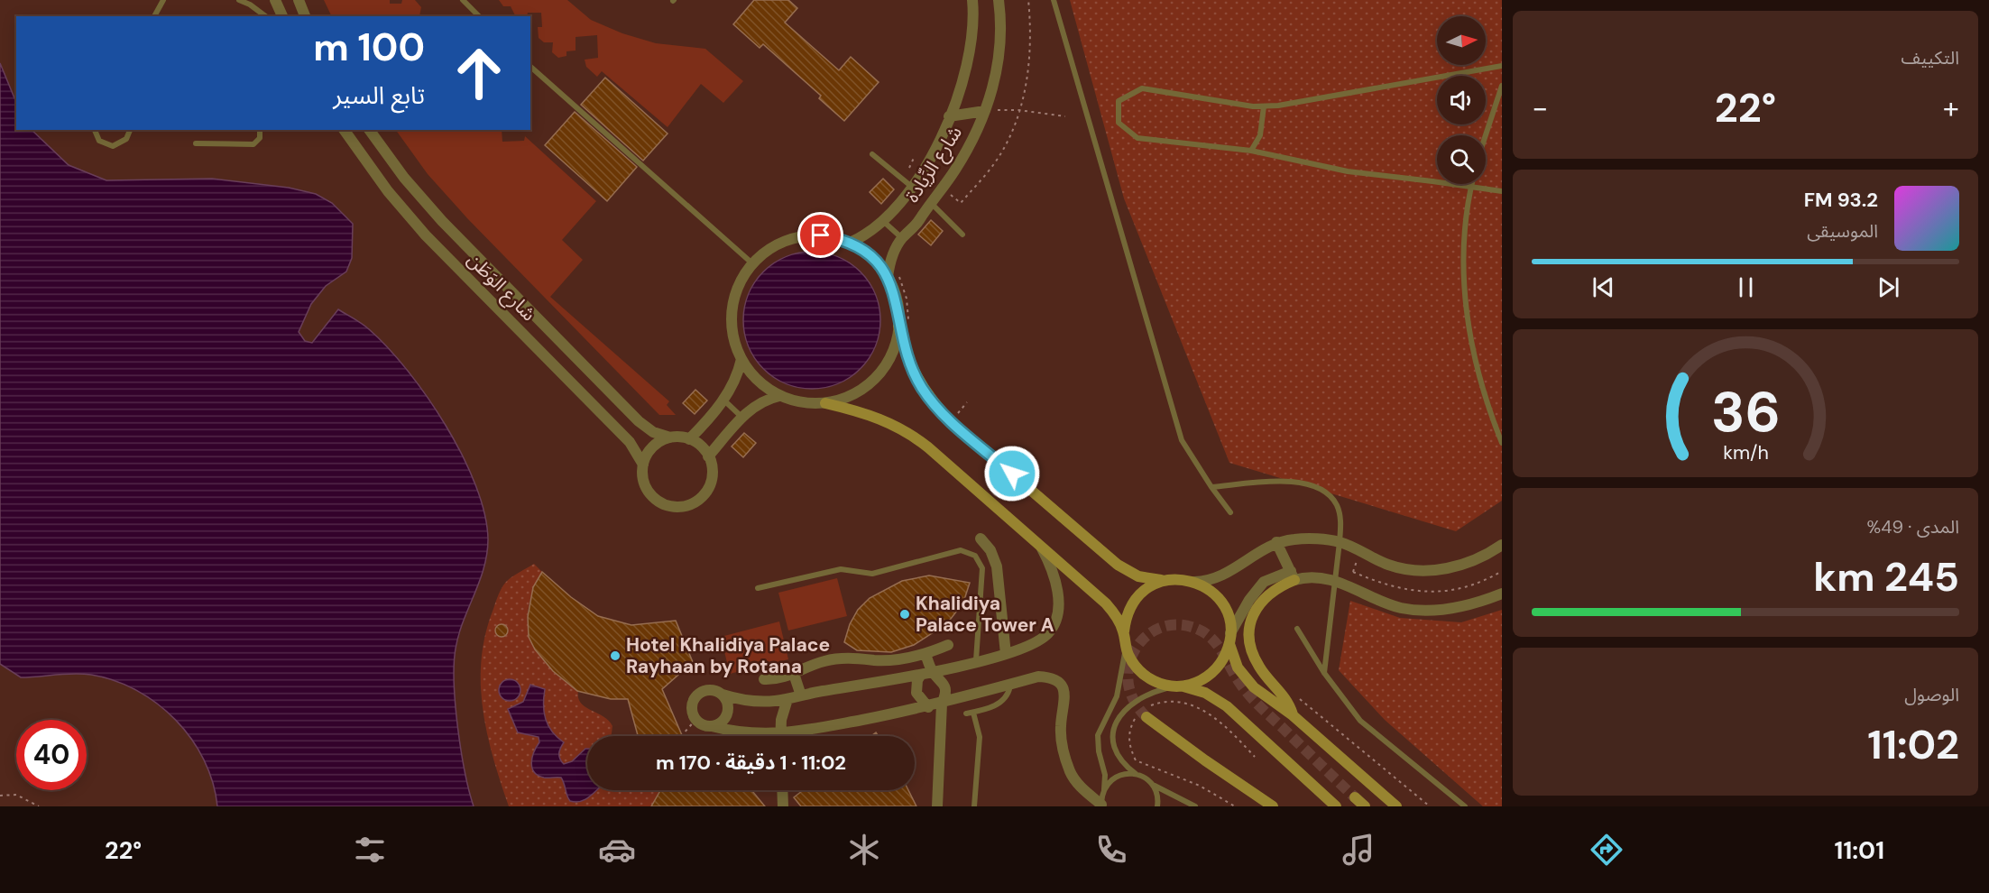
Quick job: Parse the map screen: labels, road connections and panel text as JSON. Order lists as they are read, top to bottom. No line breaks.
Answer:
{"streets":{"street":["شارع الرِّيادة","شارع الوَطَن"]},"places":["Khalidiya Palace Tower A","Hotel Khalidiya Palace Rayhaan by Rotana"],"north":"right","page":{"tile":["التكييف",["المدى · 49%","245 km"],["الوصول","11:02"]],"turn":["100 m","تابع السير"],"heat":["−","22°","+"],"song":["93.2 FM","الموسيقى"],"limit":"40","trip":"11:02 · 1 دقيقة · 170 m","tabs":["11:01","22°"],"gauge":["36","km/h"]}}
